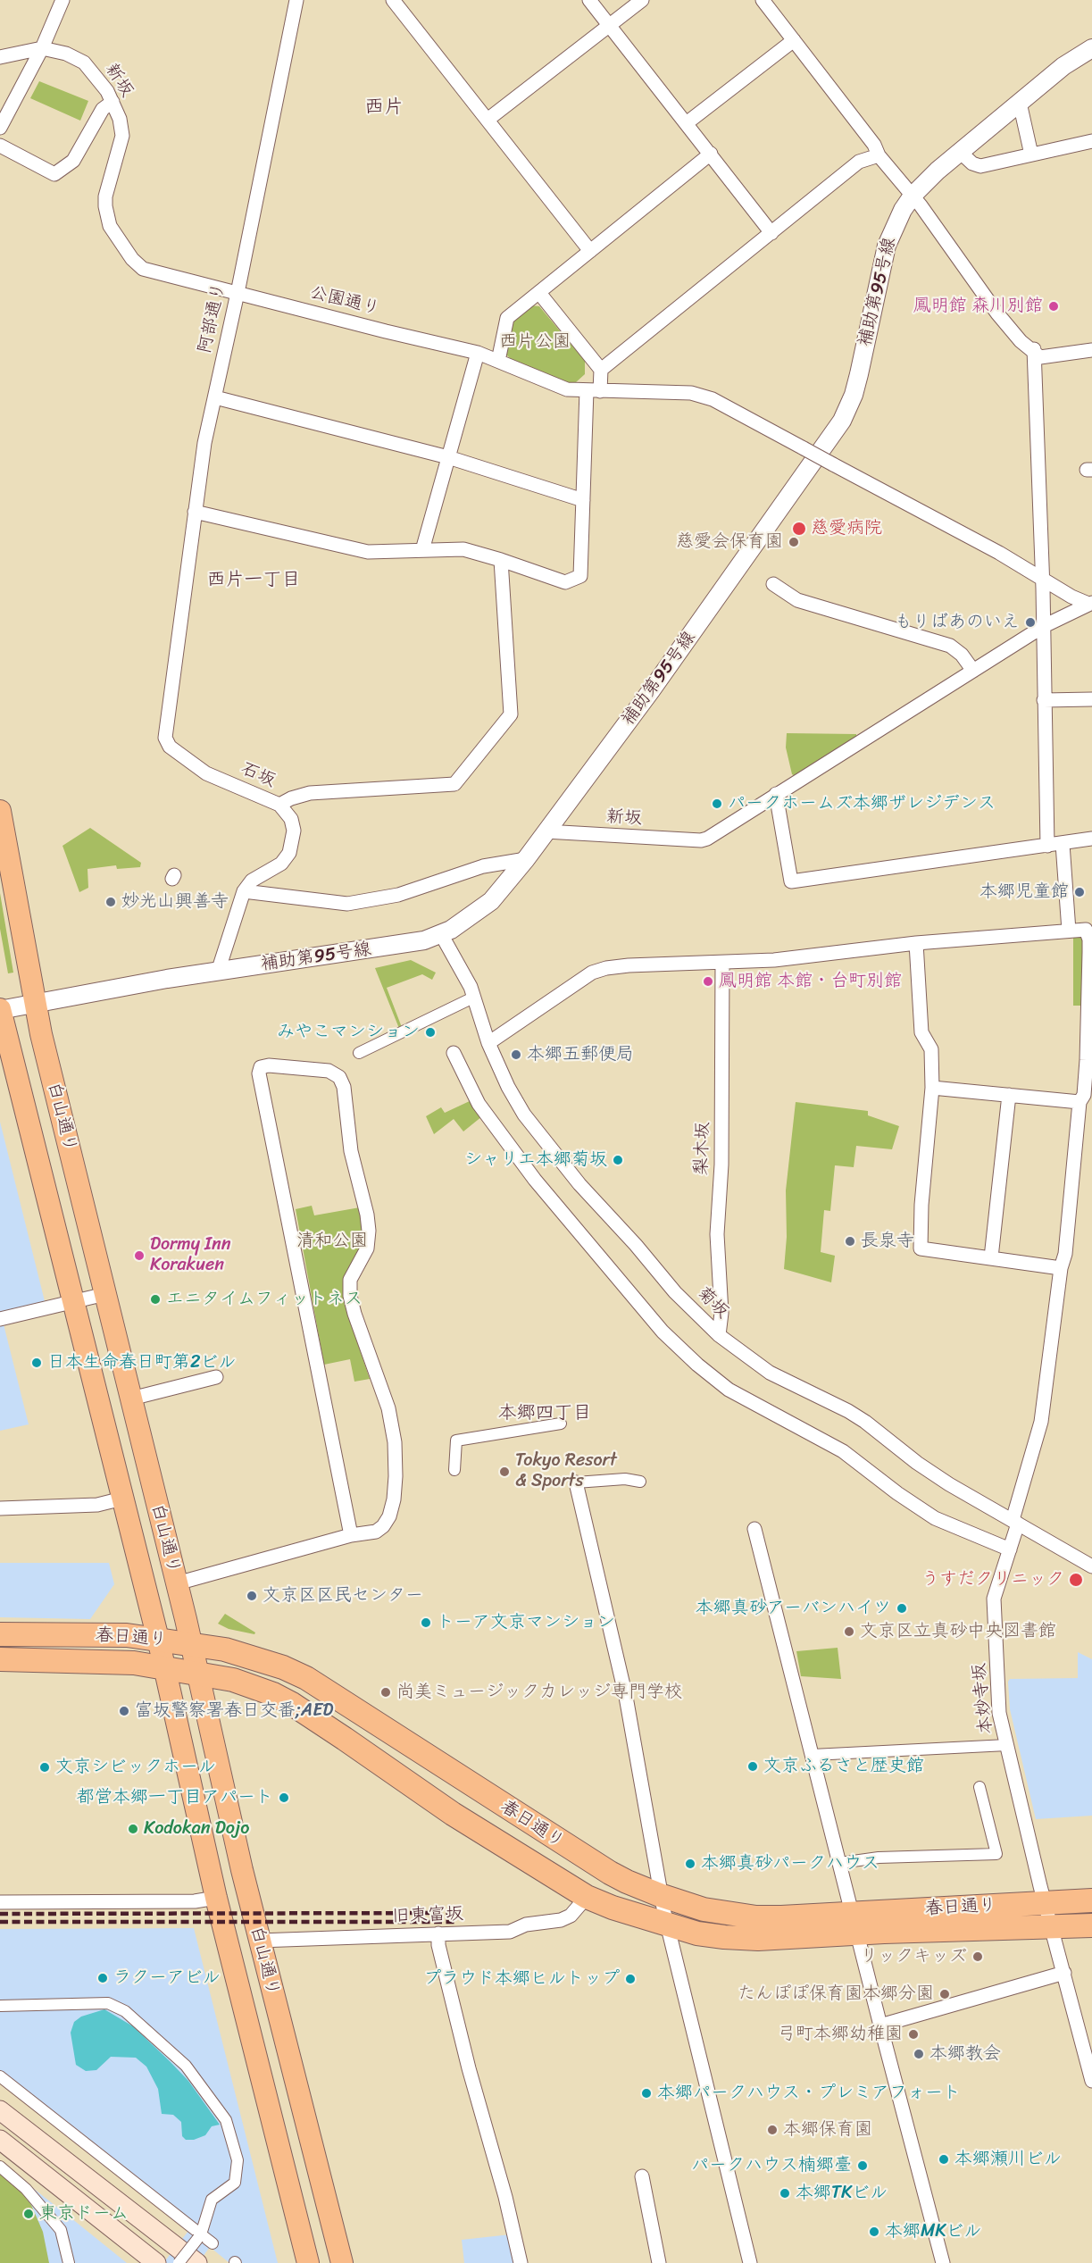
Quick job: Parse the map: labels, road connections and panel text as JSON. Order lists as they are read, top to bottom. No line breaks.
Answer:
{"streets":{"highway":["春日通り"],"main road":["白山通り"],"street":["新坂","補助第95号線","公園通り","阿部通り","石坂","梨木坂","菊坂","本妙寺坂","旧東富坂"]},"crossings":[["新坂","補助第95号線"],["新坂","公園通り"],["補助第95号線","白山通り"],["補助第95号線","菊坂"],["公園通り","阿部通り"],["阿部通り","石坂"],["白山通り","春日通り"],["白山通り","旧東富坂"],["梨木坂","菊坂"],["菊坂","本妙寺坂"],["春日通り","本妙寺坂"],["春日通り","旧東富坂"]],"districts":["西片","西片一丁目","本郷四丁目"],"parks":["西片公園","清和公園"],"places":["鳳明館 森川別館","慈愛病院","慈愛会保育園","もりばあのいえ","パークホームズ本郷ザレジデンス","本郷児童館","妙光山興善寺","鳳明館 本館・台町別館","みやこマンション","本郷五郵便局","シャリエ本郷菊坂","長泉寺","Dormy Inn Korakuen","エニタイムフィットネス","日本生命春日町第2ビル","Tokyo Resort & Sports","うすだクリニック","文京区区民センター","本郷真砂アーバンハイツ","トーア文京マンション","文京区立真砂中央図書館","尚美ミュージックカレッジ専門学校","富坂警察署春日交番;AED","文京ふるさと歴史館","文京シビックホール","都営本郷一丁目アパート","Kodokan Dojo","本郷真砂パークハウス","リックキッズ","ラクーアビル","プラウド本郷ヒルトップ","たんぽぽ保育園本郷分園","弓町本郷幼稚園","本郷教会","本郷パークハウス・プレミアフォート","本郷保育園","本郷瀬川ビル","パークハウス楠郷臺","本郷TKビル","東京ドーム","本郷MKビル"]}
